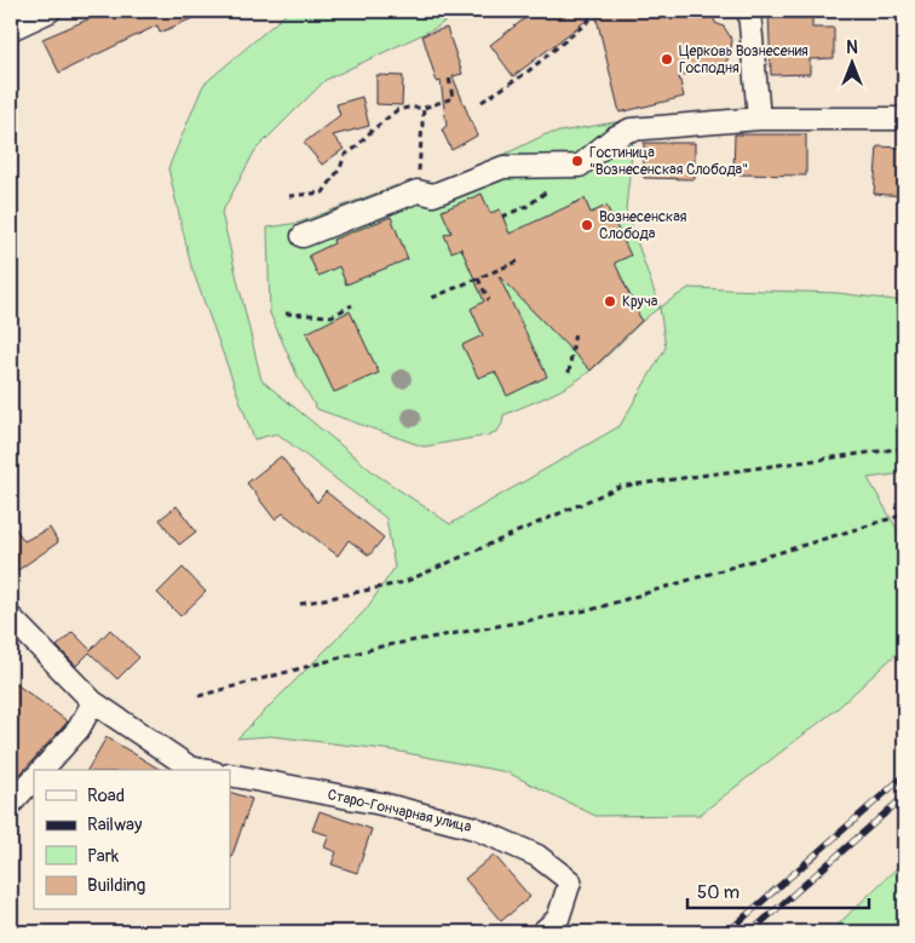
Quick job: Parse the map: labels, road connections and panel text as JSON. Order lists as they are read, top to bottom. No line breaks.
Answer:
{"streets":{"street":["Старо-Гончарная улица"]},"places":["Церковь Вознесения Господня","Гостиница \"Вознесенская Слобода\"","Вознесенская Слобода","Круча"],"legend":["Road","Railway","Park","Building"],"scale_bar":"50 m","north":"top"}
